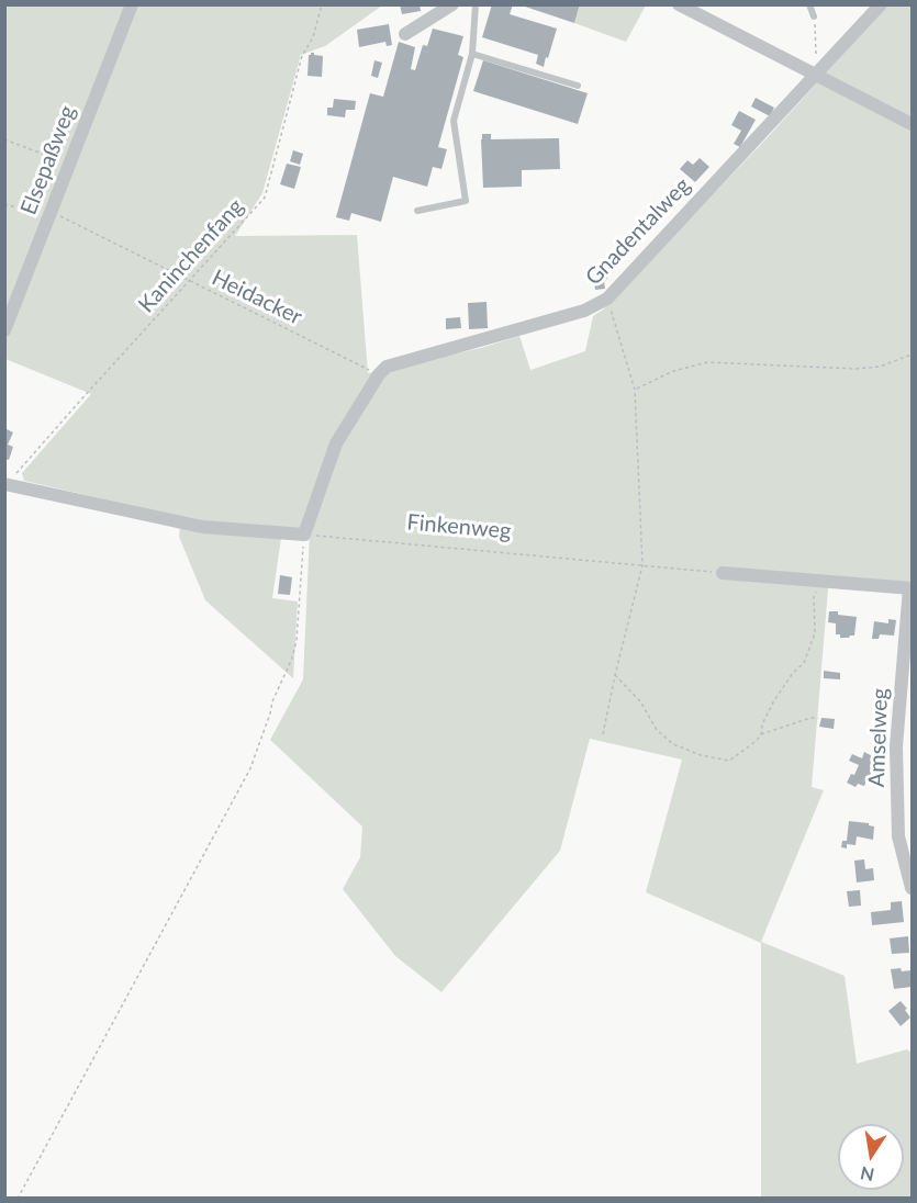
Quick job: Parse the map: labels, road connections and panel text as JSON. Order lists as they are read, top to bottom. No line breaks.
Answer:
{"streets":{"street":["Elsepaßweg","Gnadentalweg","Amselweg"],"path":["Kaninchenfang","Heidacker","Finkenweg"]},"crossings":[["Elsepaßweg","Heidacker"],["Gnadentalweg","Heidacker"],["Kaninchenfang","Heidacker"]],"north":"bottom"}
